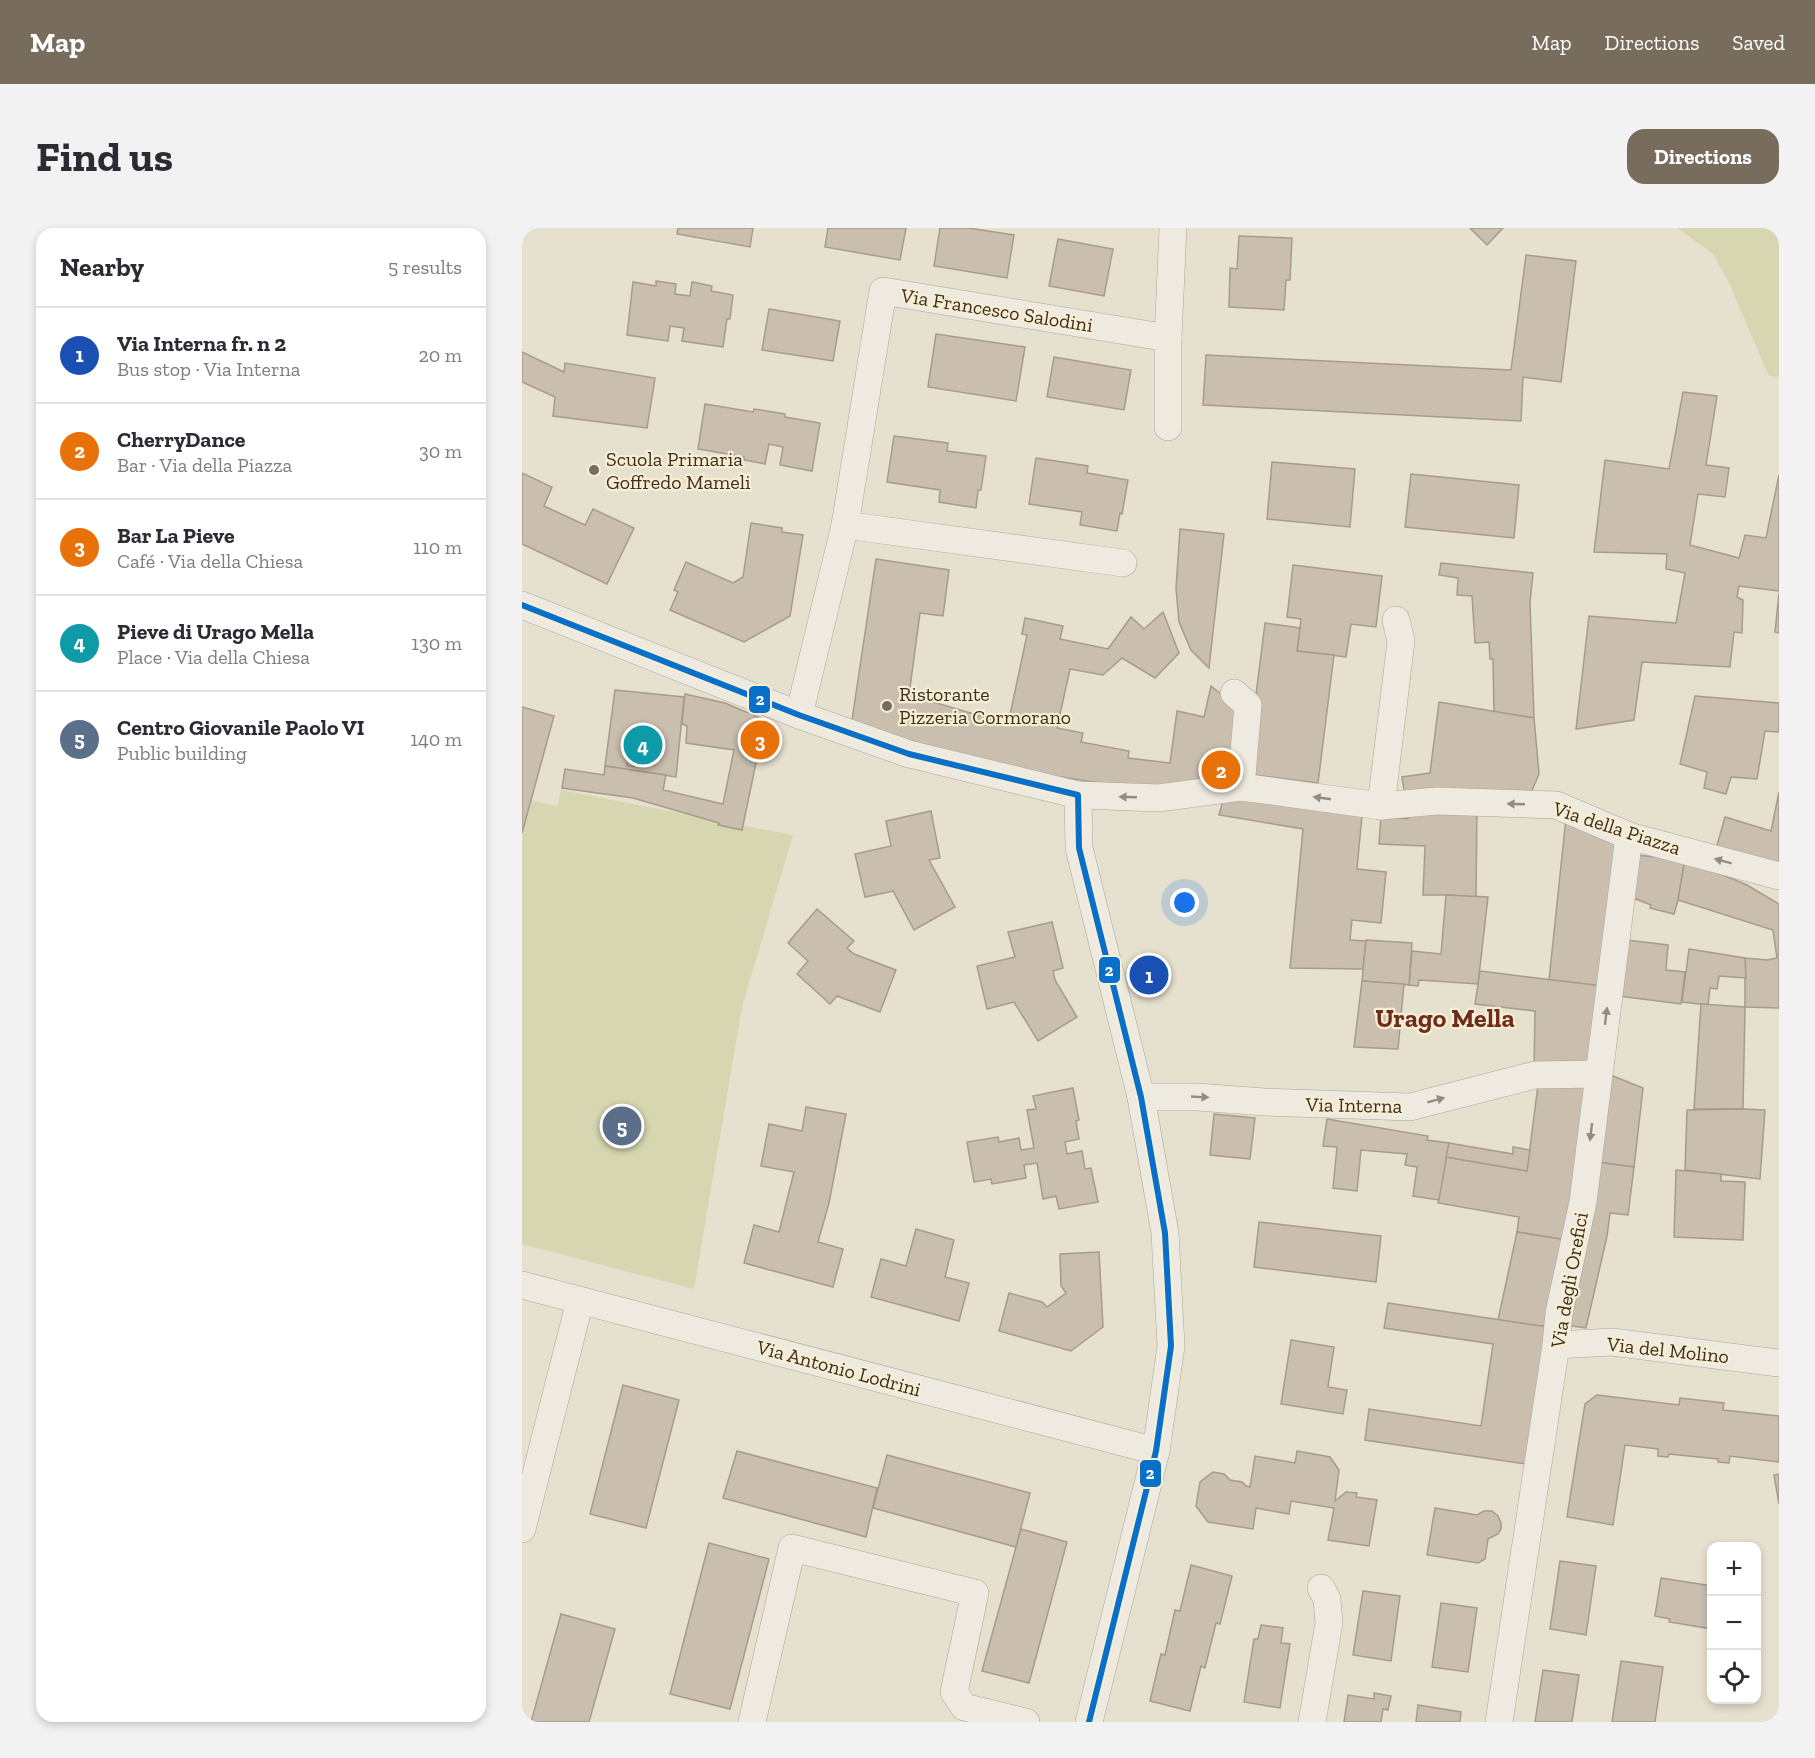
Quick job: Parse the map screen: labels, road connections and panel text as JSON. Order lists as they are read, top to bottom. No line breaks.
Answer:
{"streets":{"street":["Via Francesco Salodini","Via della Piazza","Via Interna","Via degli Orefici","Via del Molino","Via Antonio Lodrini"]},"crossings":[["Via Francesco Salodini","Via della Piazza"],["Via della Piazza","Via degli Orefici"],["Via Interna","Via degli Orefici"],["Via degli Orefici","Via del Molino"]],"one_way":["Via della Piazza","Via Interna"],"districts":["Urago Mella"],"places":["Scuola Primaria Goffredo Mameli","Ristorante Pizzeria Cormorano"],"lines":["transit line 2"],"page":{"header":"Map","nav":["Map","Directions","Saved"],"buttons":"Directions","title":"Find us","heading":["Nearby","5 results"],"list":[{"mark":"1","name":"Via Interna fr. n 2","note":"Bus stop · Via Interna","value":"20 m"},{"mark":"2","name":"CherryDance","note":"Bar · Via della Piazza","value":"30 m"},{"mark":"3","name":"Bar La Pieve","note":"Café · Via della Chiesa","value":"110 m"},{"mark":"4","name":"Pieve di Urago Mella","note":"Place · Via della Chiesa","value":"130 m"},{"mark":"5","name":"Centro Giovanile Paolo VI","note":"Public building","value":"140 m"}],"pins":["3","4","2","1","5"],"map_buttons":["+","−"]}}
